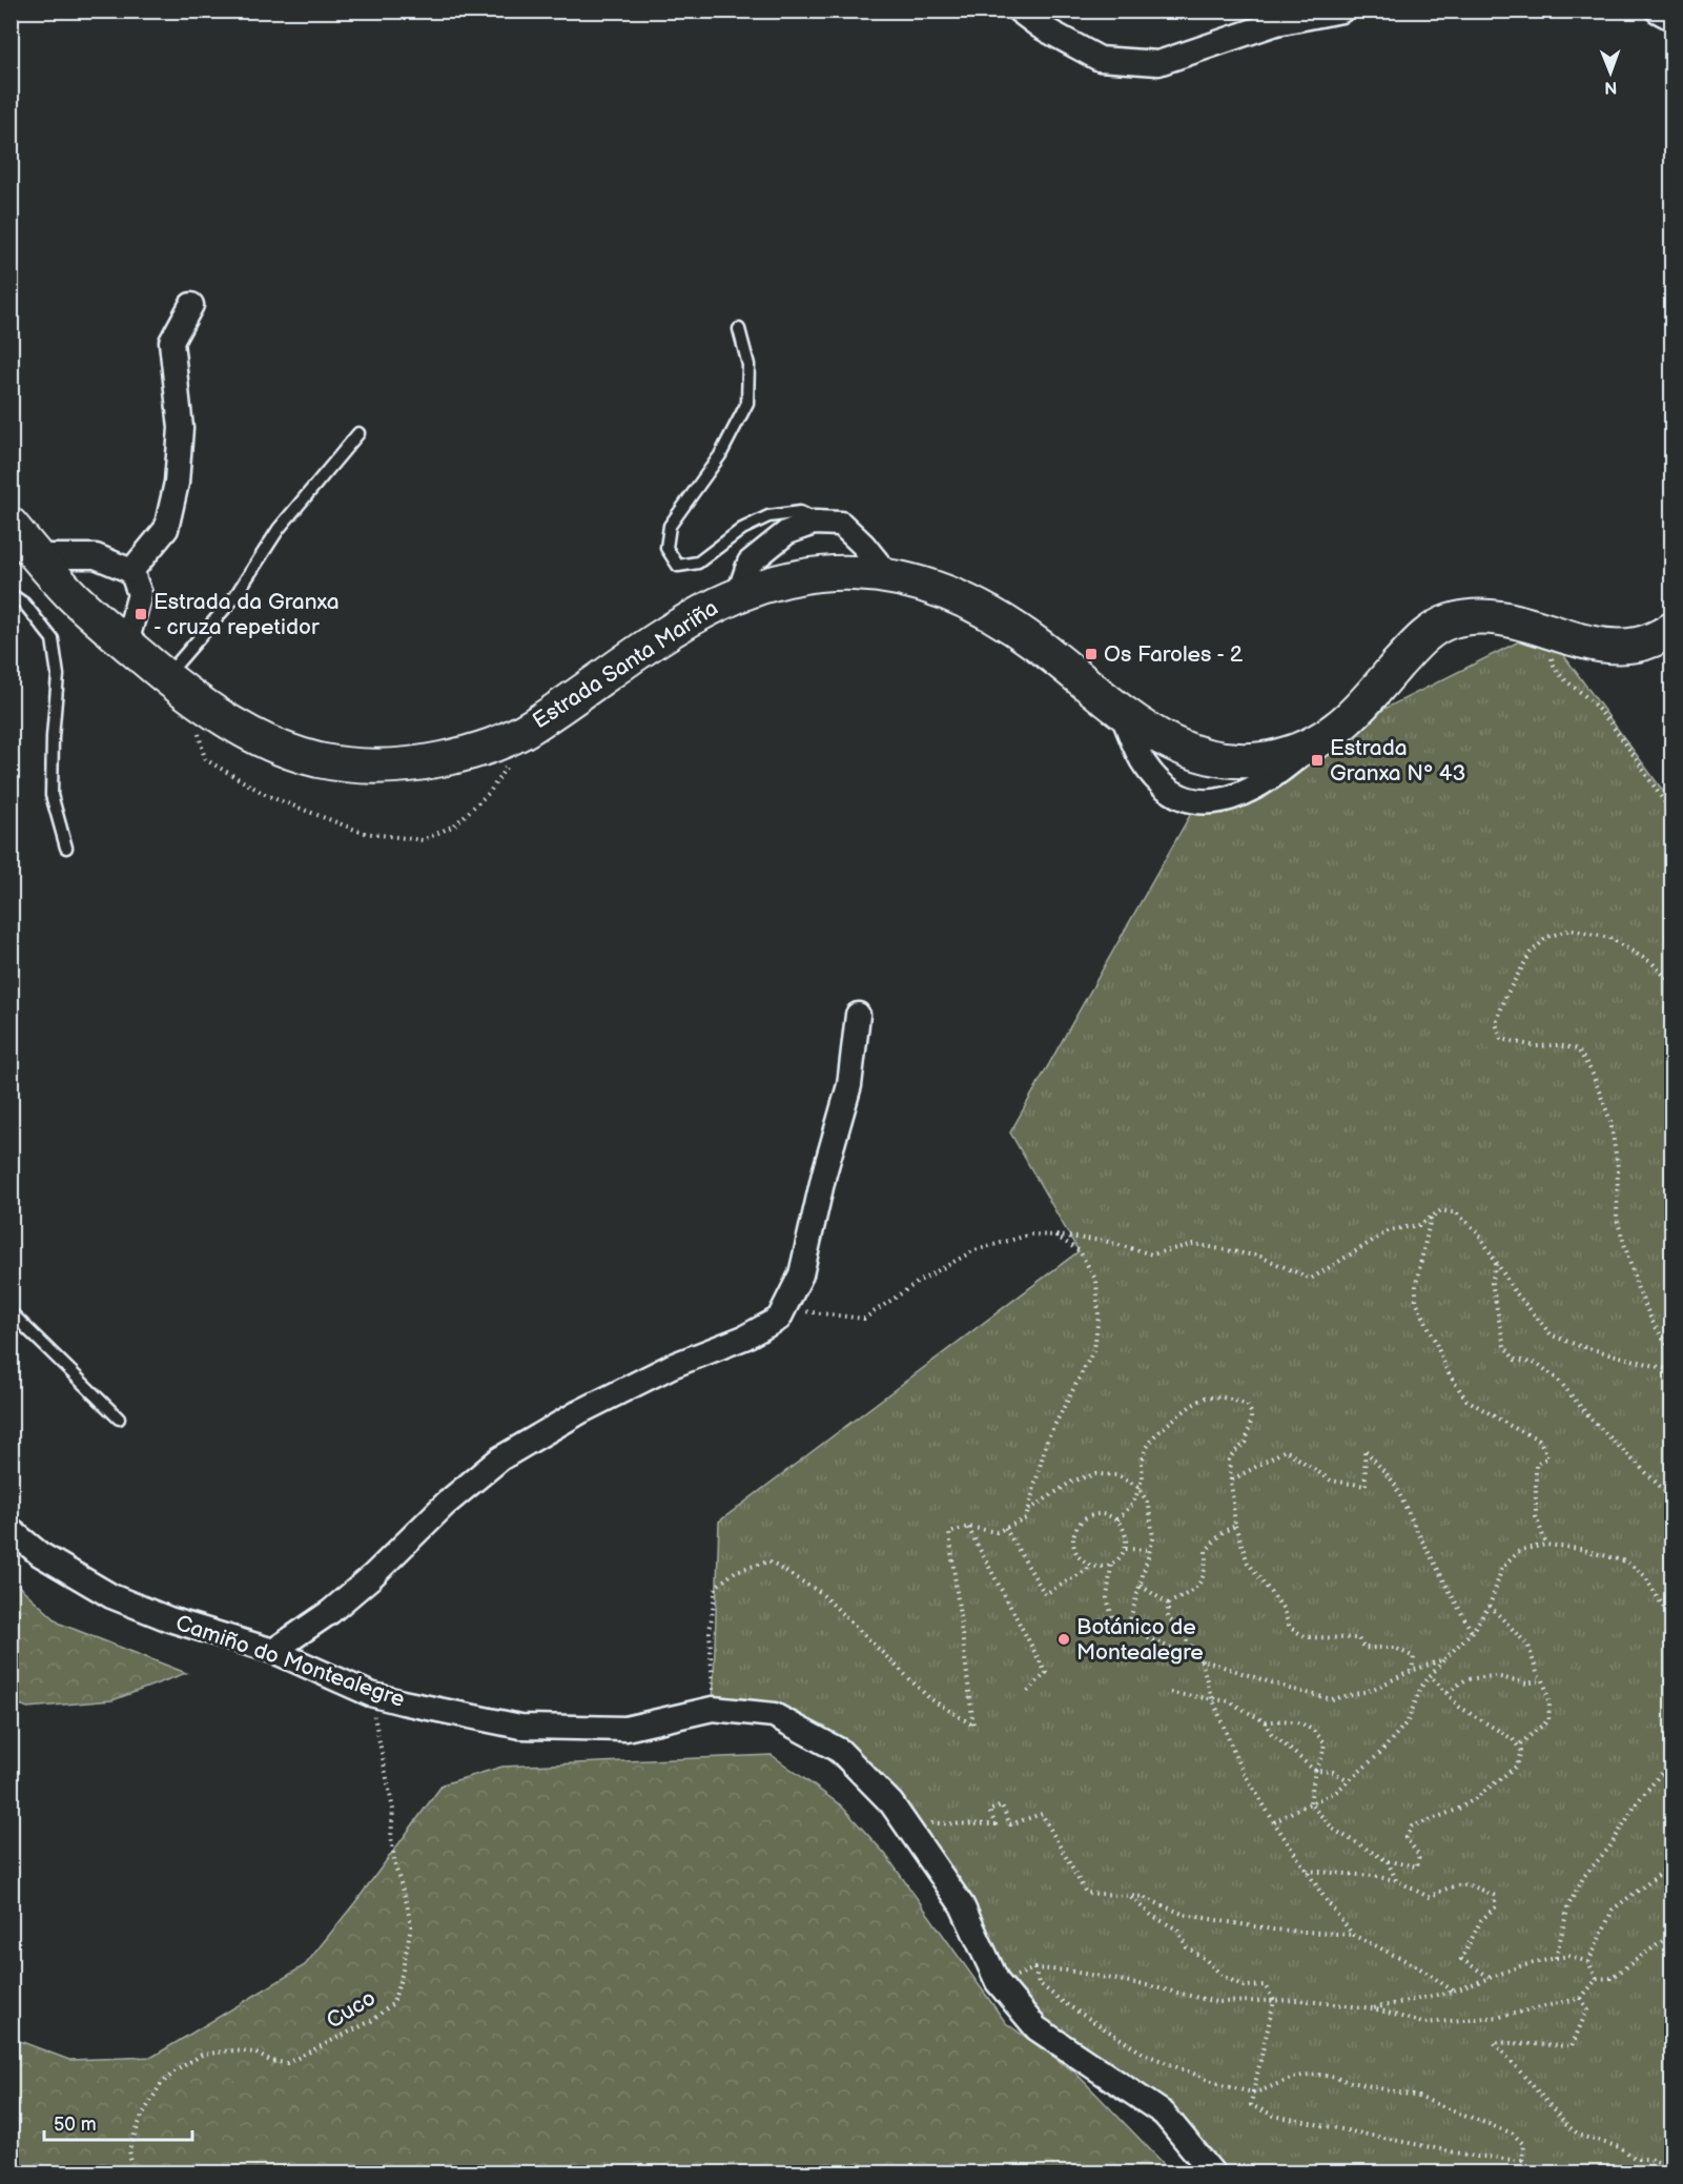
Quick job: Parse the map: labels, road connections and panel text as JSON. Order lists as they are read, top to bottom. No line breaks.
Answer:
{"streets":{"main road":["Estrada Santa Mariña"],"street":["Camiño do Montealegre"],"path":["Cuco"]},"crossings":[["Camiño do Montealegre","Cuco"]],"places":{"transit":["Estrada da Granxa - cruza repetidor","Os Faroles - 2","Estrada Granxa Nº 43"],"other":["Botánico de Montealegre"]},"scale_bar":"50 m","north":"bottom"}
